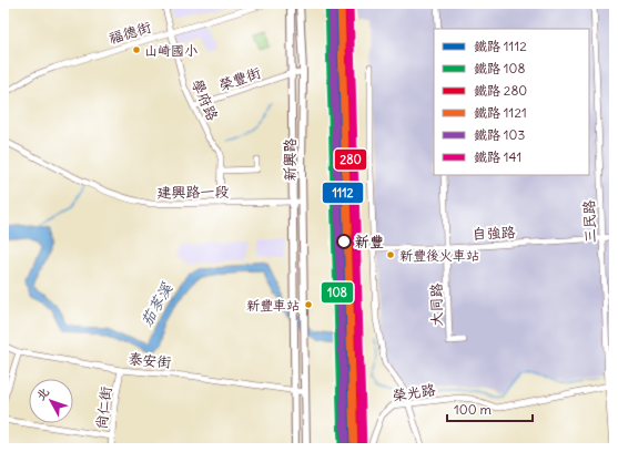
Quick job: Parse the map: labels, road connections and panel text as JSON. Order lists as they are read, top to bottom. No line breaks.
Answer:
{"streets":{"main road":["新興路"],"street":["福德街","榮豐街","學府路","建興路一段","三民路","自強路","大同路","泰安街","榮光路","尚仁街"]},"crossings":[["福德街","學府路"],["榮豐街","學府路"],["榮豐街","新興路"],["學府路","建興路一段"],["新興路","建興路一段"],["新興路","泰安街"],["三民路","自強路"],["三民路","榮光路"],["自強路","大同路"],["泰安街","尚仁街"]],"water":["茄苳溪"],"places":["山崎國小","新豐","新豐後火車站","新豐車站"],"lines":["rail line 1112","rail line 108","rail line 280","rail line 1121","rail line 103","rail line 141"],"legend":["鐵路 1112","鐵路 108","鐵路 280","鐵路 1121","鐵路 103","鐵路 141"],"scale_bar":"100 m","north":"top left"}
